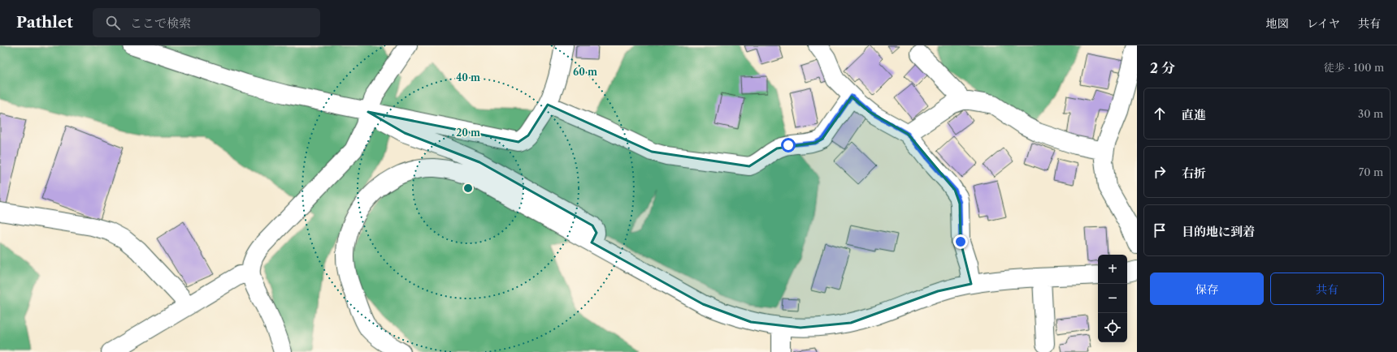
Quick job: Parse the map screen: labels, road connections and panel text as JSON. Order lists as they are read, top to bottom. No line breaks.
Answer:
{"page":{"header":"Pathlet","search":"ここで検索","nav":["地図","レイヤ","共有"],"heading":["2 分","徒歩 · 100 m"],"list":[["直進","30 m"],["右折","70 m"],"目的地に到着"],"map_buttons":["+","−"],"buttons":["保存","共有"]},"rings":["60 m","40 m","20 m"]}
